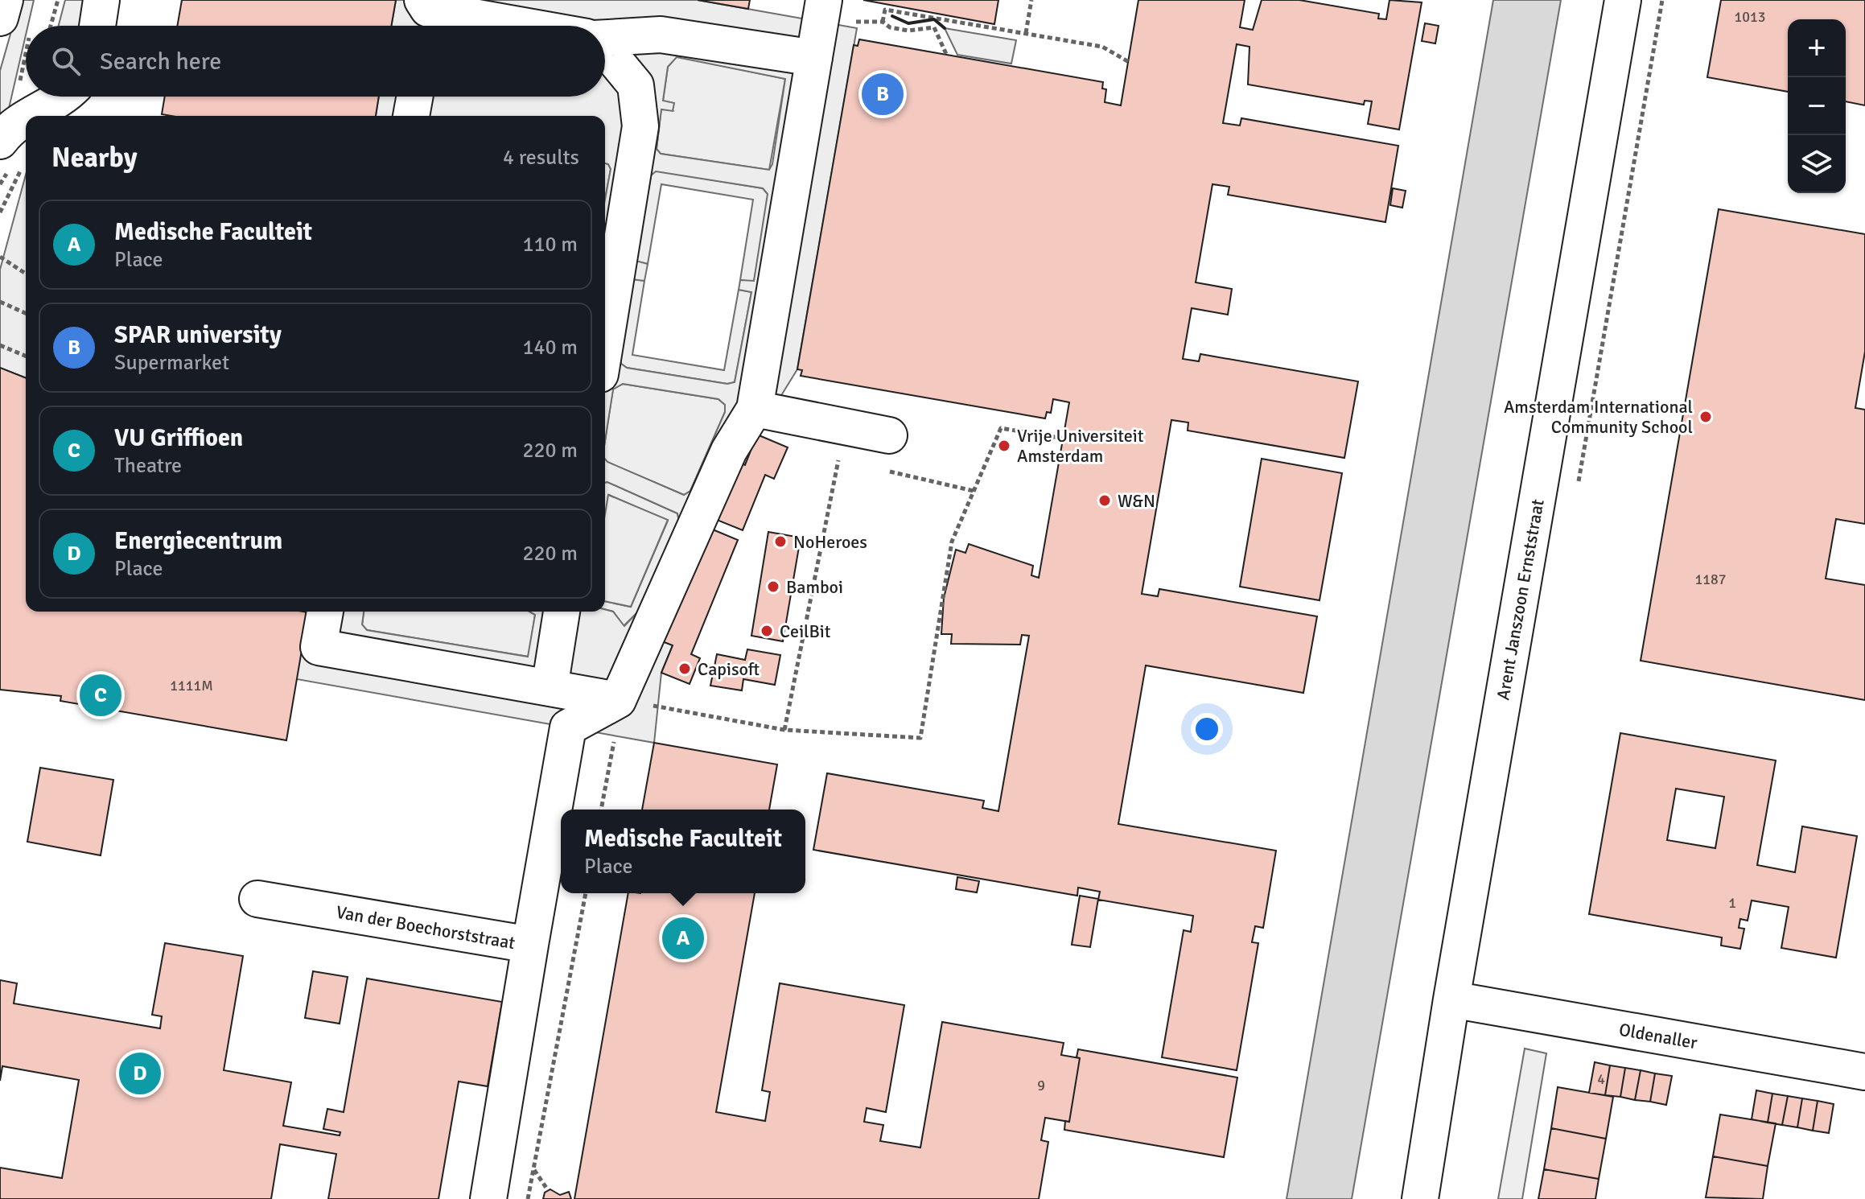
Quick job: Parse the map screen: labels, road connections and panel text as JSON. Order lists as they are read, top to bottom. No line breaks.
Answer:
{"streets":{"street":["Arent Janszoon Ernststraat","Van der Boechorststraat","Oldenaller"]},"crossings":[["Arent Janszoon Ernststraat","Oldenaller"]],"places":["Amsterdam International Community School","Vrije Universiteit Amsterdam","W&N","NoHeroes","Bamboi","CeilBit","Capisoft"],"house_numbers":["1013","1187","1111M","1","4","9"],"page":{"map_buttons":["+","−"],"search":"Search here","pins":["B","C","A","D"],"heading":["Nearby","4 results"],"list":[{"mark":"A","name":"Medische Faculteit","note":"Place","value":"110 m"},{"mark":"B","name":"SPAR university","note":"Supermarket","value":"140 m"},{"mark":"C","name":"VU Griffioen","note":"Theatre","value":"220 m"},{"mark":"D","name":"Energiecentrum","note":"Place","value":"220 m"}],"popup":["Medische Faculteit","Place"]}}
